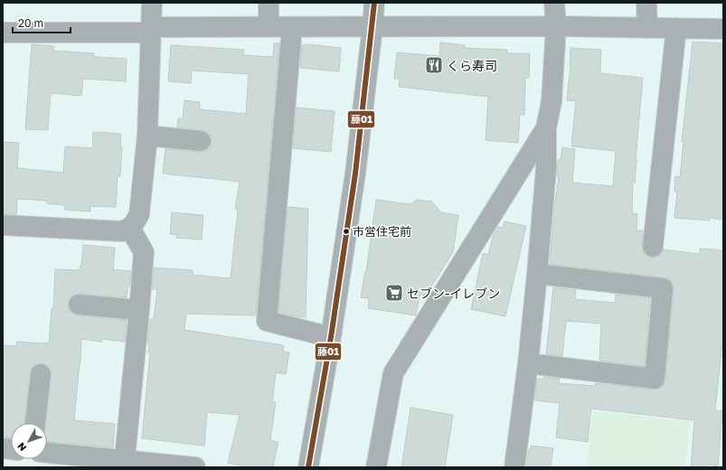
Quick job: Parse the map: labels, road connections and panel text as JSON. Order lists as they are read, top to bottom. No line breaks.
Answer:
{"places":{"restaurant":["くら寿司"],"other":["市営住宅前"],"supermarket":["セブン-イレブン"]},"lines":["transit line 藤01"],"scale_bar":"20 m","north":"bottom left"}
